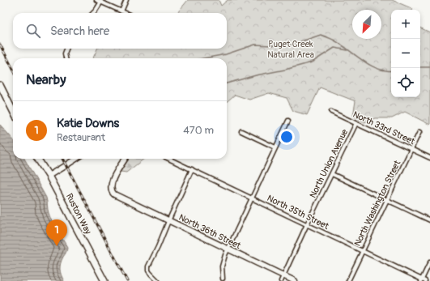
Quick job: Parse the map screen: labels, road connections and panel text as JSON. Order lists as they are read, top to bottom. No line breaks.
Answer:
{"streets":{"main road":["Ruston Way"],"street":["North 33rd Street","North Union Avenue","North Washington Street","North 35th Street","North 36th Street"]},"crossings":[["North 33rd Street","North Union Avenue"],["North 33rd Street","North Washington Street"],["North Union Avenue","North 35th Street"],["North Union Avenue","North 36th Street"],["North Washington Street","North 35th Street"]],"parks":["Puget Creek Natural Area"],"north":"bottom left","page":{"map_buttons":["+","−"],"search":"Search here","heading":"Nearby","list":[{"mark":"1","name":"Katie Downs","note":"Restaurant","value":"470 m"}],"pins":"1"}}
